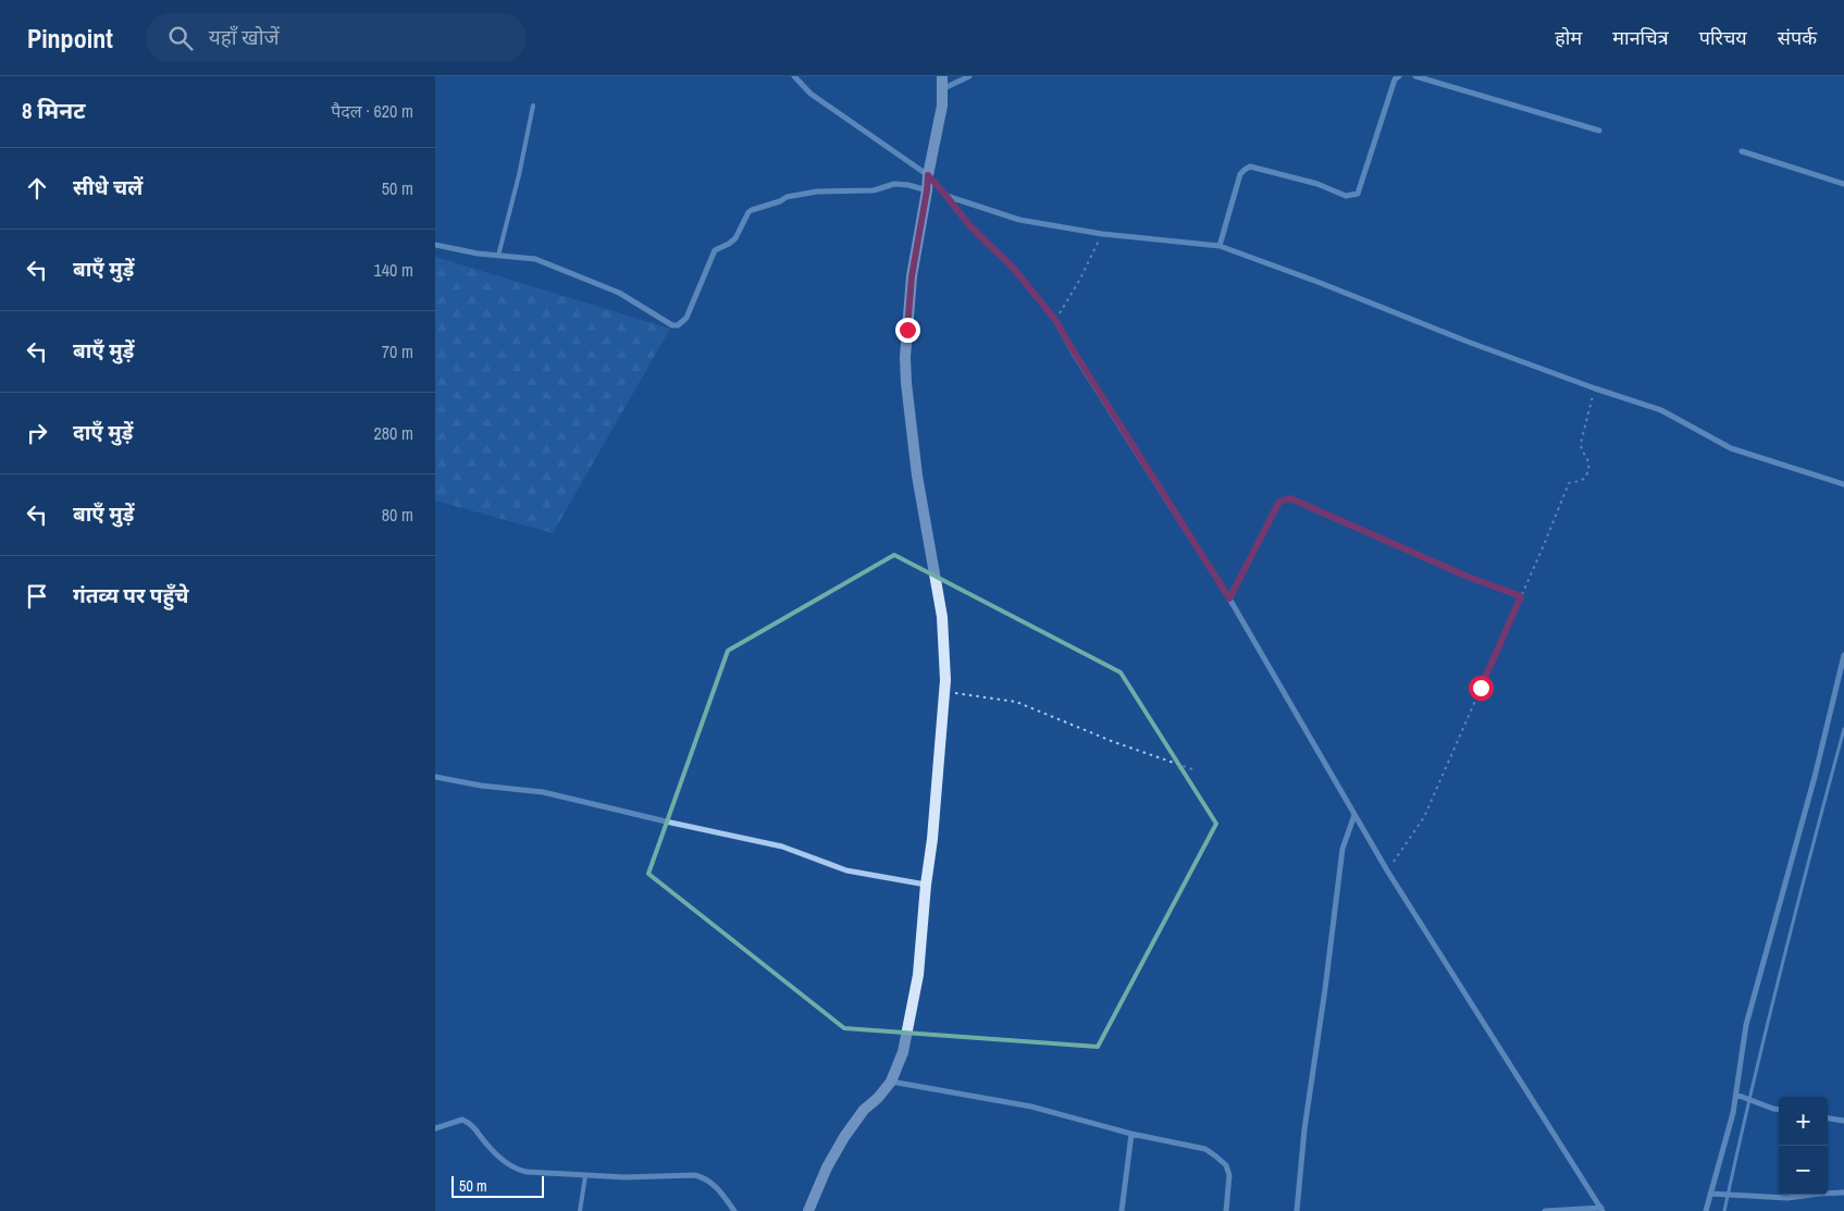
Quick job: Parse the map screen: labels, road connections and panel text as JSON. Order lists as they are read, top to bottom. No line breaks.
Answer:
{"scale_bar":"50 m","page":{"header":"Pinpoint","search":"यहाँ खोजें","nav":["होम","मानचित्र","परिचय","संपर्क"],"heading":["8 मिनट","पैदल · 620 m"],"list":[["सीधे चलें","50 m"],["बाएँ मुड़ें","140 m"],["बाएँ मुड़ें","70 m"],["दाएँ मुड़ें","280 m"],["बाएँ मुड़ें","80 m"],"गंतव्य पर पहुँचे"],"map_buttons":["+","−"],"scale":"50 m"}}
